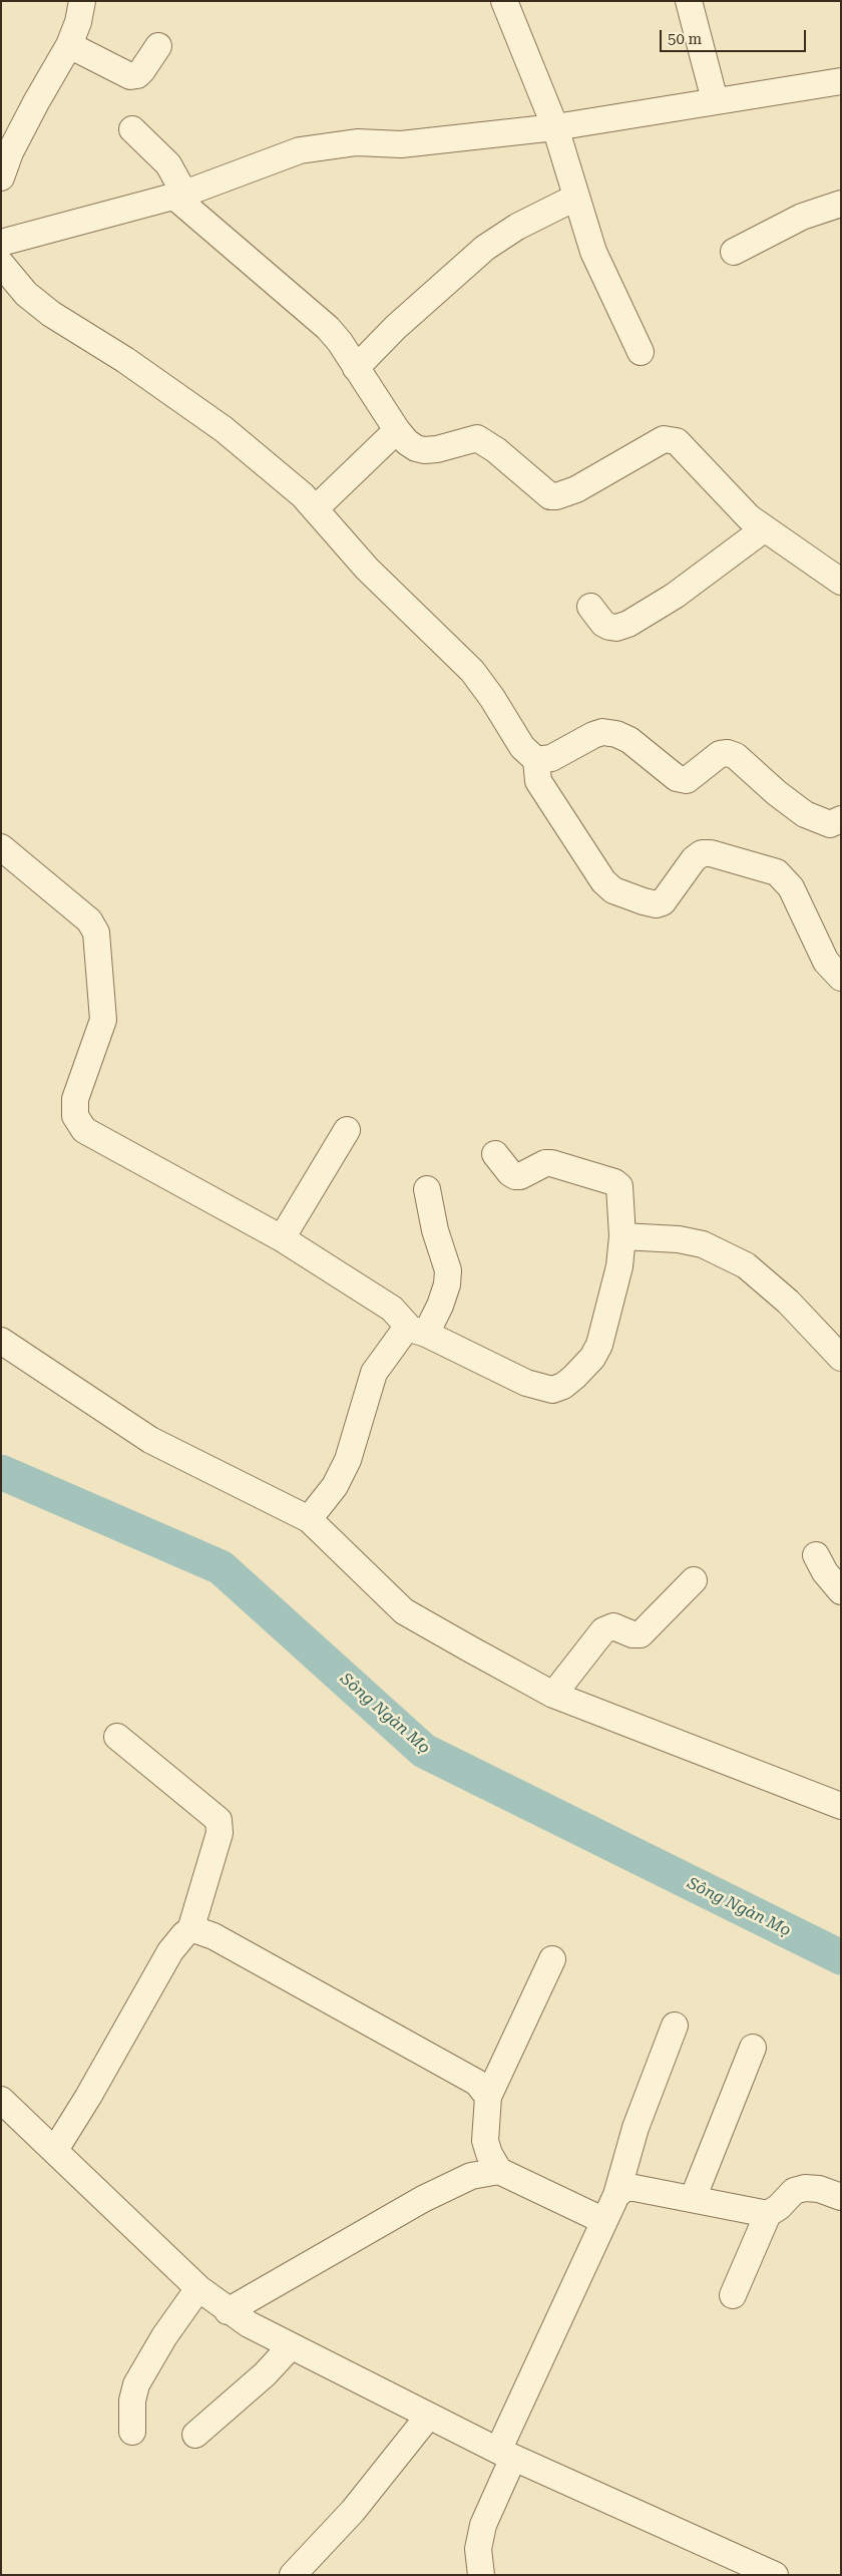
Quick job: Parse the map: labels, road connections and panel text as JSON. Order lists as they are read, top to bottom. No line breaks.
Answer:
{"water":["Sông Ngàn Mọ"],"scale_bar":"50 m"}
